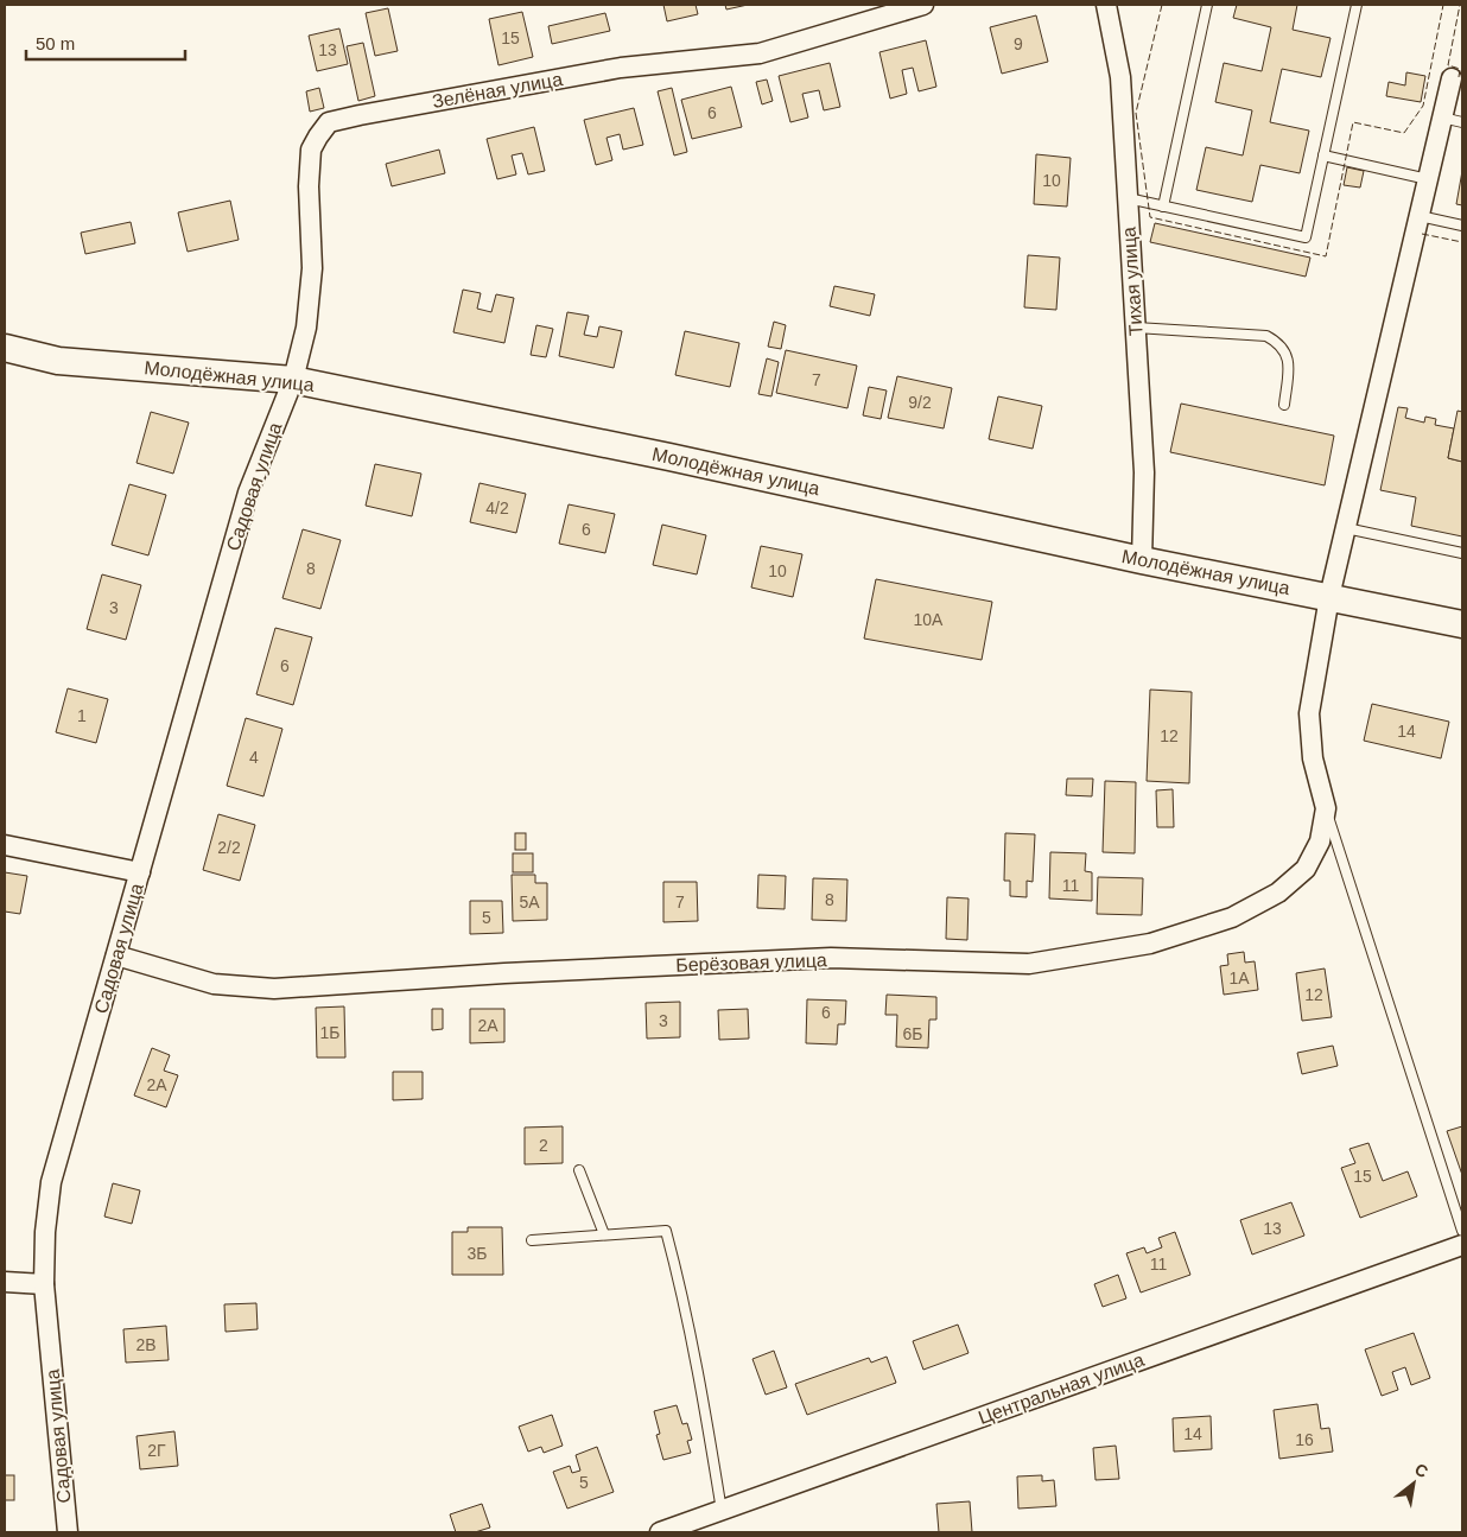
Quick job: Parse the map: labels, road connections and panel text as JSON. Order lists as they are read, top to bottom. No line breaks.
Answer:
{"streets":{"street":["Зелёная улица","Тихая улица","Молодёжная улица","Садовая улица","Берёзовая улица","Центральная улица"]},"crossings":[["Зелёная улица","Молодёжная улица"],["Зелёная улица","Садовая улица"],["Тихая улица","Молодёжная улица"],["Молодёжная улица","Садовая улица"],["Садовая улица","Берёзовая улица"]],"house_numbers":["15","9","13","6","10","7","9/2","4/2","6","8","10","3","10А","6","1","14","12","4","2/2","11","8","5А","7","5","1А","12","6","3","2А","1Б","6Б","2А","2","15","13","3Б","11","2В","14","16","2Г","5"],"scale_bar":"50 m","north":"top right"}
